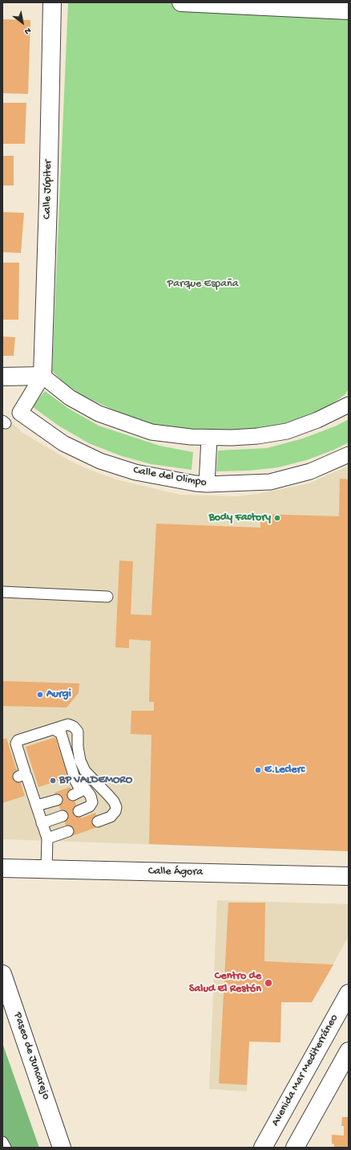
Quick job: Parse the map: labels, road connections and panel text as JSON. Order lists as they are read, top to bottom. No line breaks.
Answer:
{"streets":{"street":["Calle Júpiter","Calle del Olimpo","Calle Ágora","Paseo de Juncarejo","Avenida Mar Mediterráneo"]},"crossings":[["Calle Júpiter","Calle del Olimpo"]],"parks":["Parque España"],"places":["Body Factory","Aurgi","E.Leclerc","BP VALDEMORO","Centro de Salud El Restón"],"north":"bottom right"}
